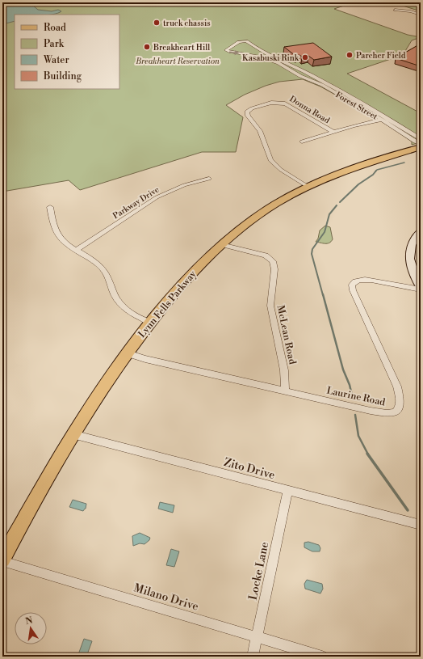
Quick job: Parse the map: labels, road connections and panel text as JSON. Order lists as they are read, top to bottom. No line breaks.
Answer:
{"streets":{"main road":["Lynn Fells Parkway"],"street":["Forest Street","Donna Road","Parkway Drive","McLean Road","Laurine Road","Zito Drive","Locke Lane","Milano Drive"]},"crossings":[["Donna Road","Lynn Fells Parkway"],["Lynn Fells Parkway","McLean Road"],["Lynn Fells Parkway","Laurine Road"],["Lynn Fells Parkway","Zito Drive"],["Lynn Fells Parkway","Milano Drive"],["McLean Road","Laurine Road"],["Zito Drive","Locke Lane"],["Locke Lane","Milano Drive"]],"parks":["Breakheart Reservation"],"places":["truck chassis","Breakheart Hill","Parcher Field","Kasabuski Rink"],"legend":["Road","Park","Water","Building"],"north":"top"}
